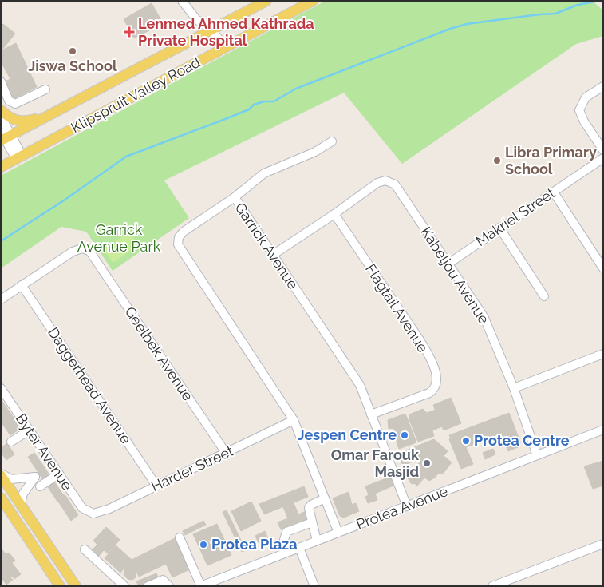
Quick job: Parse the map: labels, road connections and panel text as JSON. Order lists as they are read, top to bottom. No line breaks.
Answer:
{"streets":{"main road":["Klipspruit Valley Road"],"street":["Makriel Street","Garrick Avenue","Kabeljou Avenue","Flagtail Avenue","Geelbek Avenue","Daggerhead Avenue","Byter Avenue","Harder Street","Protea Avenue"]},"crossings":[["Makriel Street","Kabeljou Avenue"],["Garrick Avenue","Flagtail Avenue"],["Garrick Avenue","Harder Street"],["Garrick Avenue","Protea Avenue"],["Kabeljou Avenue","Flagtail Avenue"],["Kabeljou Avenue","Protea Avenue"],["Geelbek Avenue","Daggerhead Avenue"],["Geelbek Avenue","Harder Street"],["Daggerhead Avenue","Harder Street"],["Byter Avenue","Harder Street"]],"parks":["Garrick Avenue Park"],"places":{"health":["Lenmed Ahmed Kathrada Private Hospital"],"other":["Jiswa School","Libra Primary School","Jespen Centre","Protea Centre","Omar Farouk Masjid","Protea Plaza"]}}
